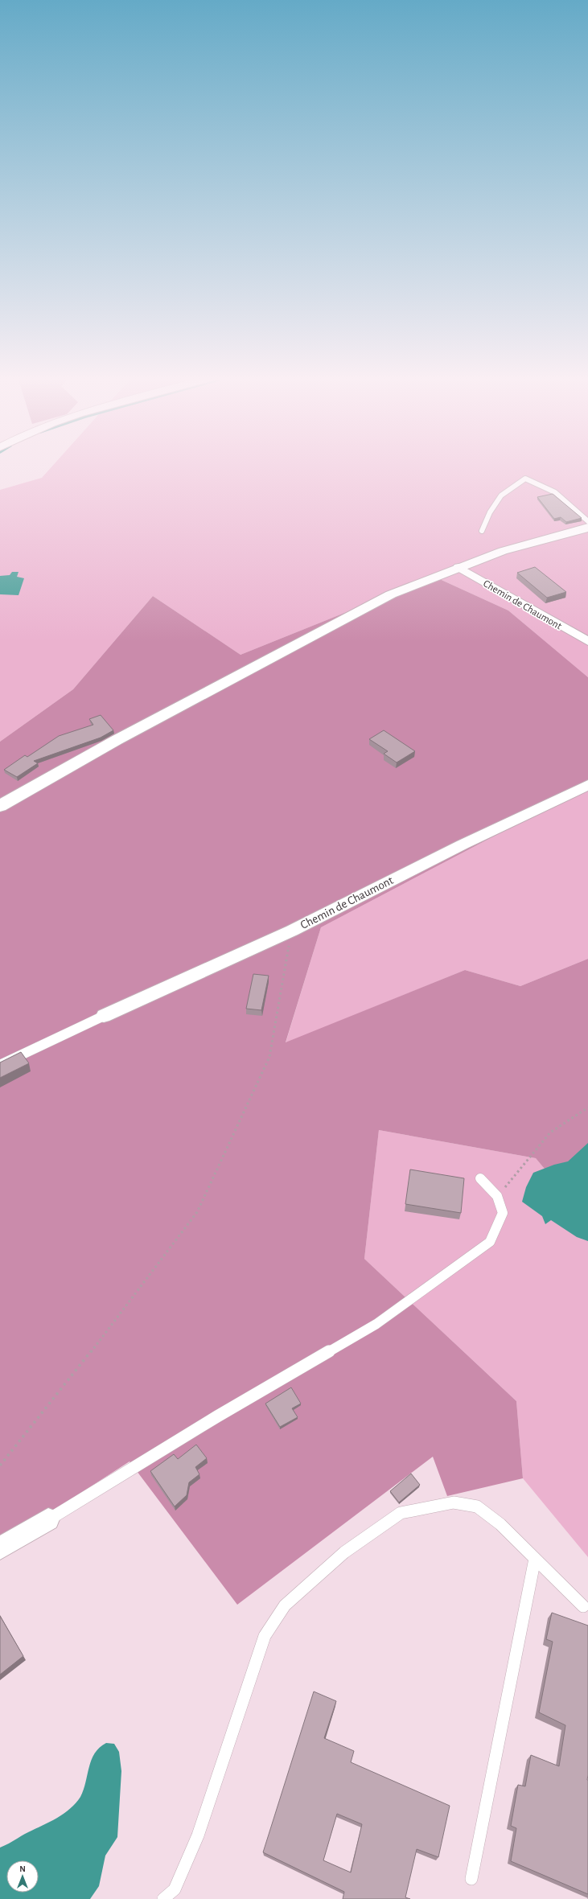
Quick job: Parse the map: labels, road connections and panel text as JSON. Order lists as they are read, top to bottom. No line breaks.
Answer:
{"streets":{"street":["Chemin de Chaumont"]},"north":"top"}
